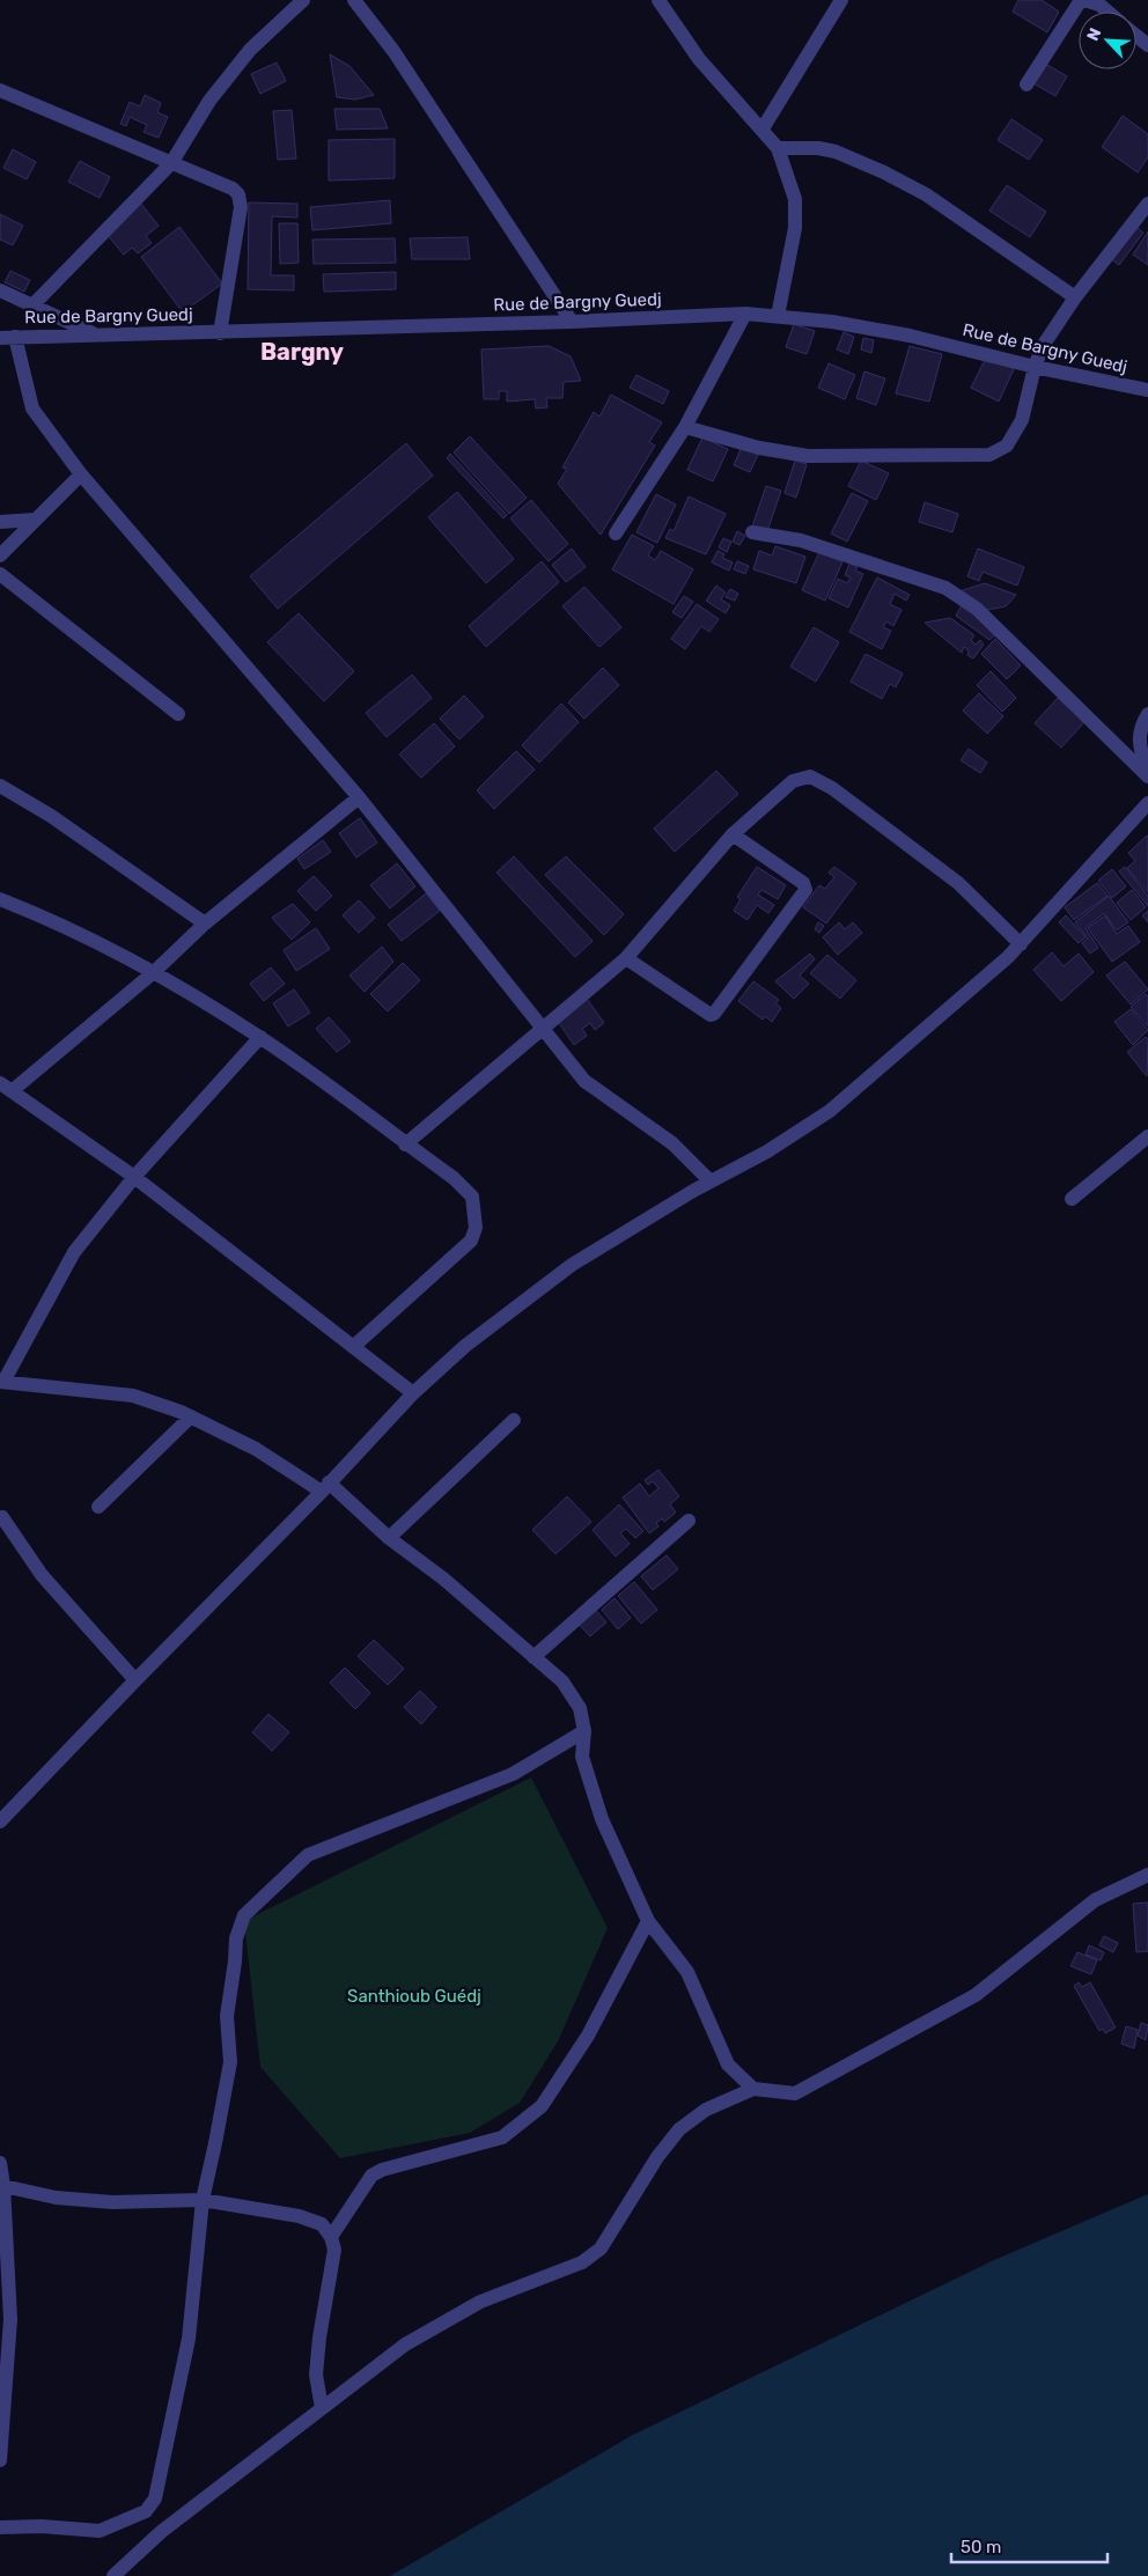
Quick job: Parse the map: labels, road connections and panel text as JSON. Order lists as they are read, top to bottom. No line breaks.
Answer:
{"streets":{"street":["Rue de Bargny Guedj"]},"districts":["Bargny"],"parks":["Santhioub Guédj"],"scale_bar":"50 m","north":"top left"}
